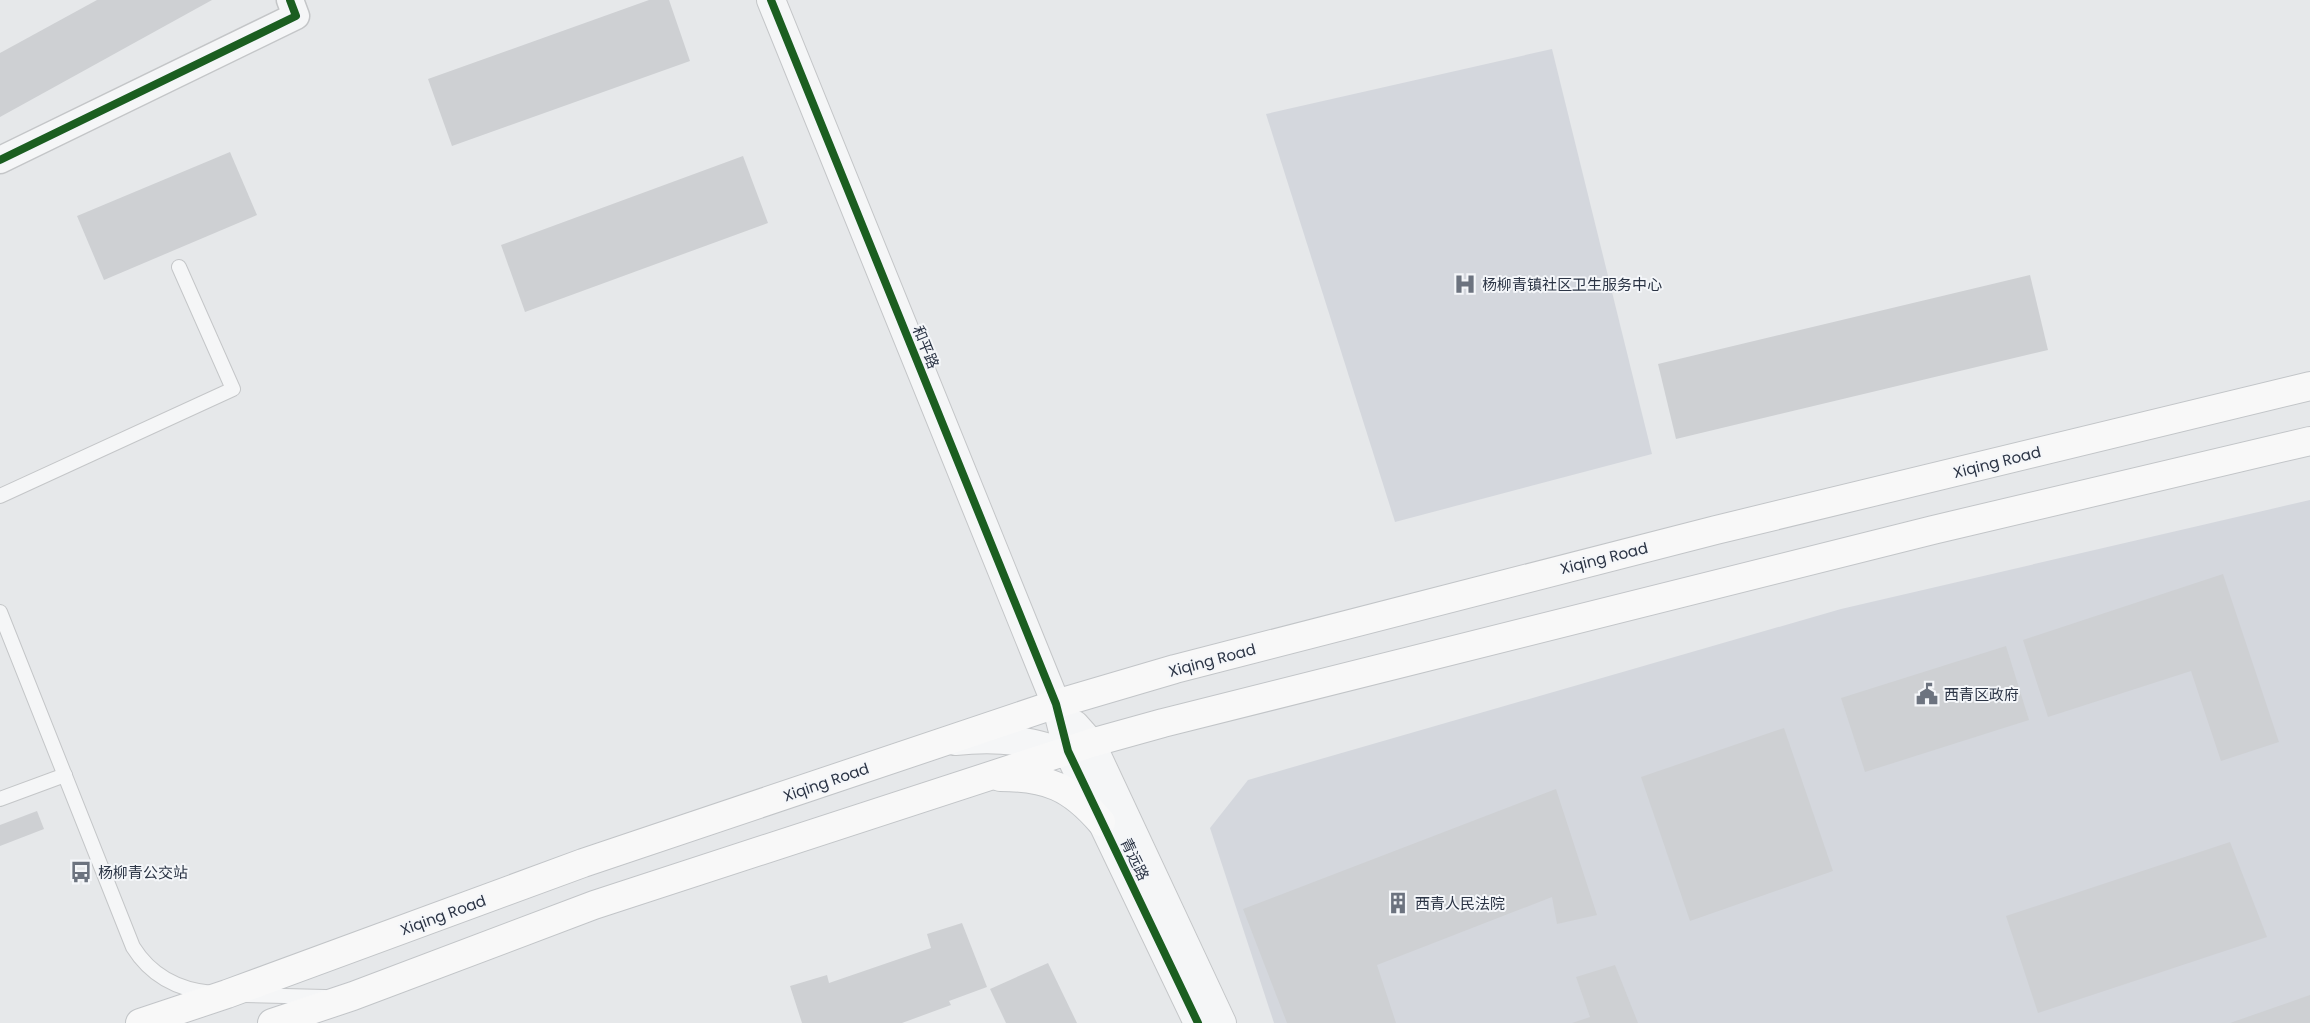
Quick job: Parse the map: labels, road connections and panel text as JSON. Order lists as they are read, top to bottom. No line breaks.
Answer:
{"streets":{"main road":["Xiqing Road"],"street":["和平路","青远路"]},"crossings":[["和平路","Xiqing Road"],["和平路","青远路"],["Xiqing Road","青远路"]],"places":{"hospital":["杨柳青镇社区卫生服务中心"],"public building":["西青区政府"],"bus stop":["杨柳青公交站"],"building":["西青人民法院"]}}
